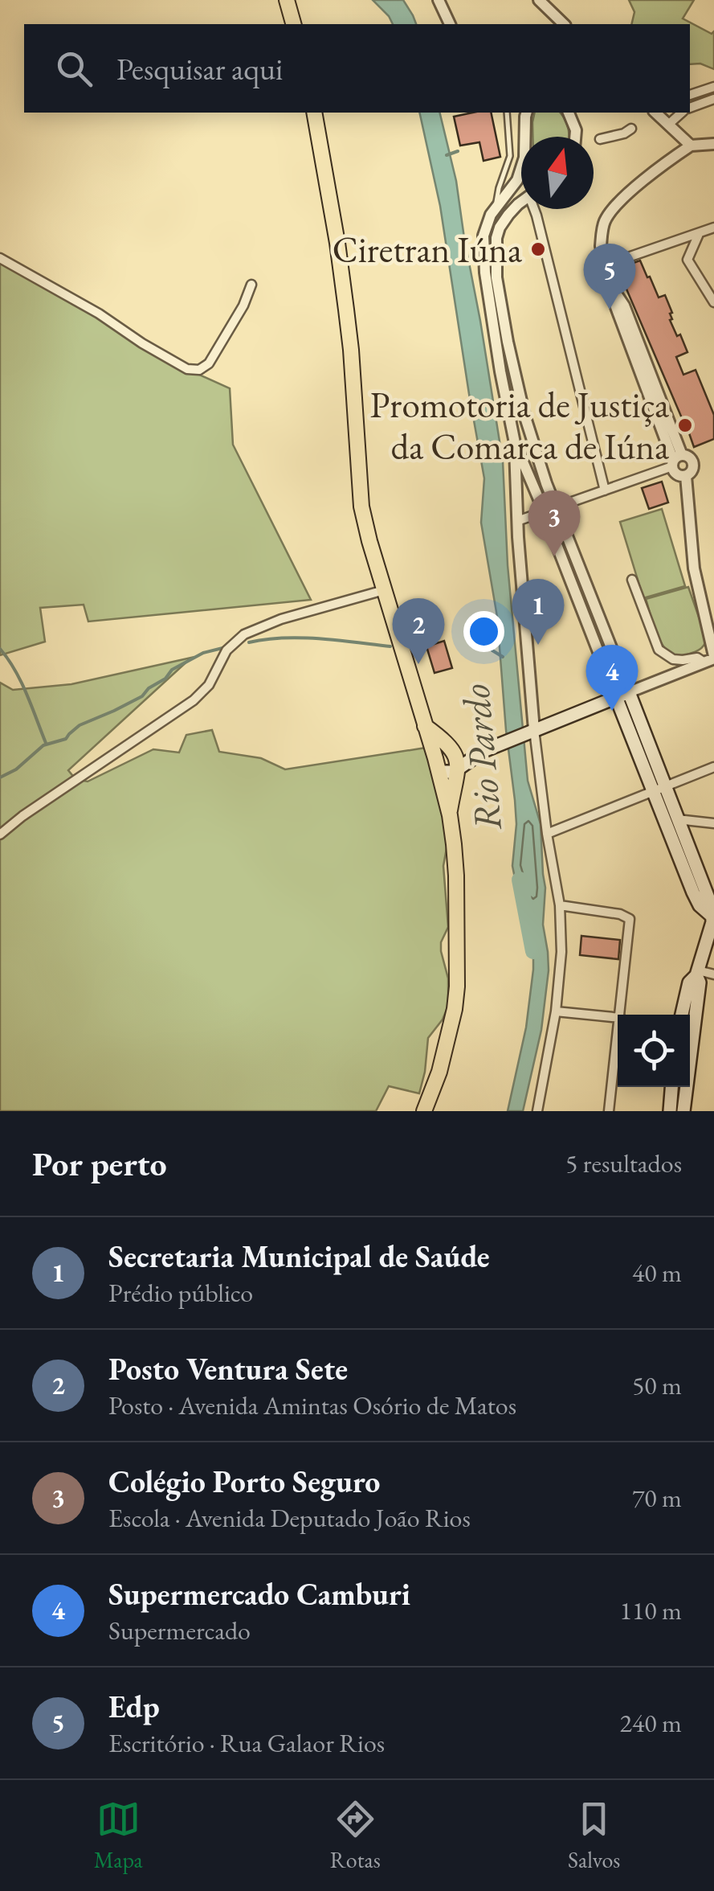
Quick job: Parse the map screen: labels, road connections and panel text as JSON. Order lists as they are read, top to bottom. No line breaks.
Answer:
{"water":["Rio Pardo"],"places":["Ciretran Iúna","Promotoria de Justiça da Comarca de Iúna"],"north":"top","page":{"search":"Pesquisar aqui","pins":["5","3","1","2","4"],"heading":["Por perto","5 resultados"],"list":[{"mark":"1","name":"Secretaria Municipal de Saúde","note":"Prédio público","value":"40 m"},{"mark":"2","name":"Posto Ventura Sete","note":"Posto · Avenida Amintas Osório de Matos","value":"50 m"},{"mark":"3","name":"Colégio Porto Seguro","note":"Escola · Avenida Deputado João Rios","value":"70 m"},{"mark":"4","name":"Supermercado Camburi","note":"Supermercado","value":"110 m"},{"mark":"5","name":"Edp","note":"Escritório · Rua Galaor Rios","value":"240 m"}],"nav":["Mapa","Rotas","Salvos"]}}
